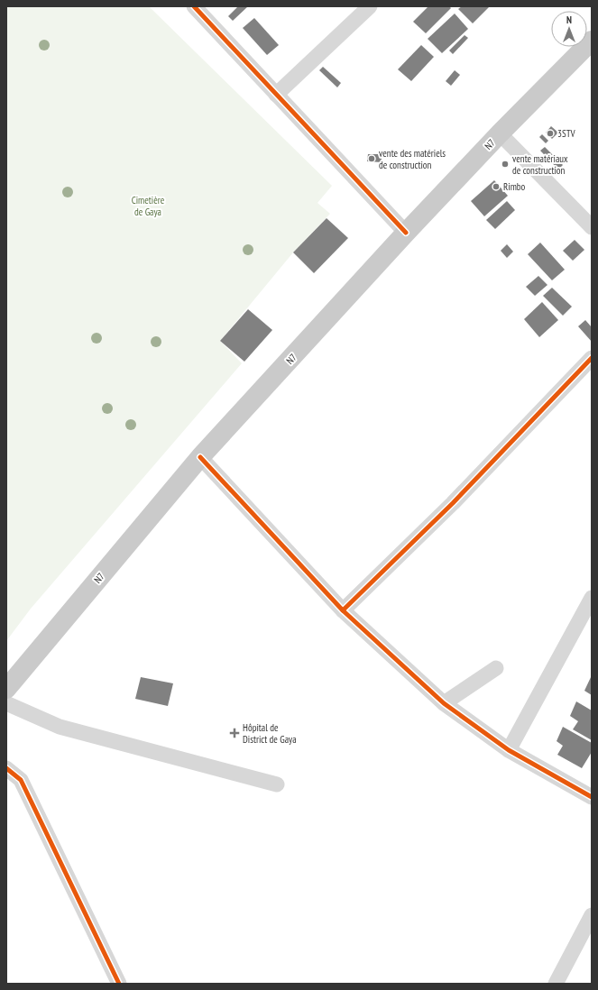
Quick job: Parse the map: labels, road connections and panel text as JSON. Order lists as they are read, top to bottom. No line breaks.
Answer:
{"streets":{"main road":["N7"]},"parks":["Cimetière de Gaya"],"places":{"other":["3STV","vente des matériels de construction","vente matériaux de construction","Rimbo"],"health":["Hôpital de District de Gaya"]},"north":"top"}
